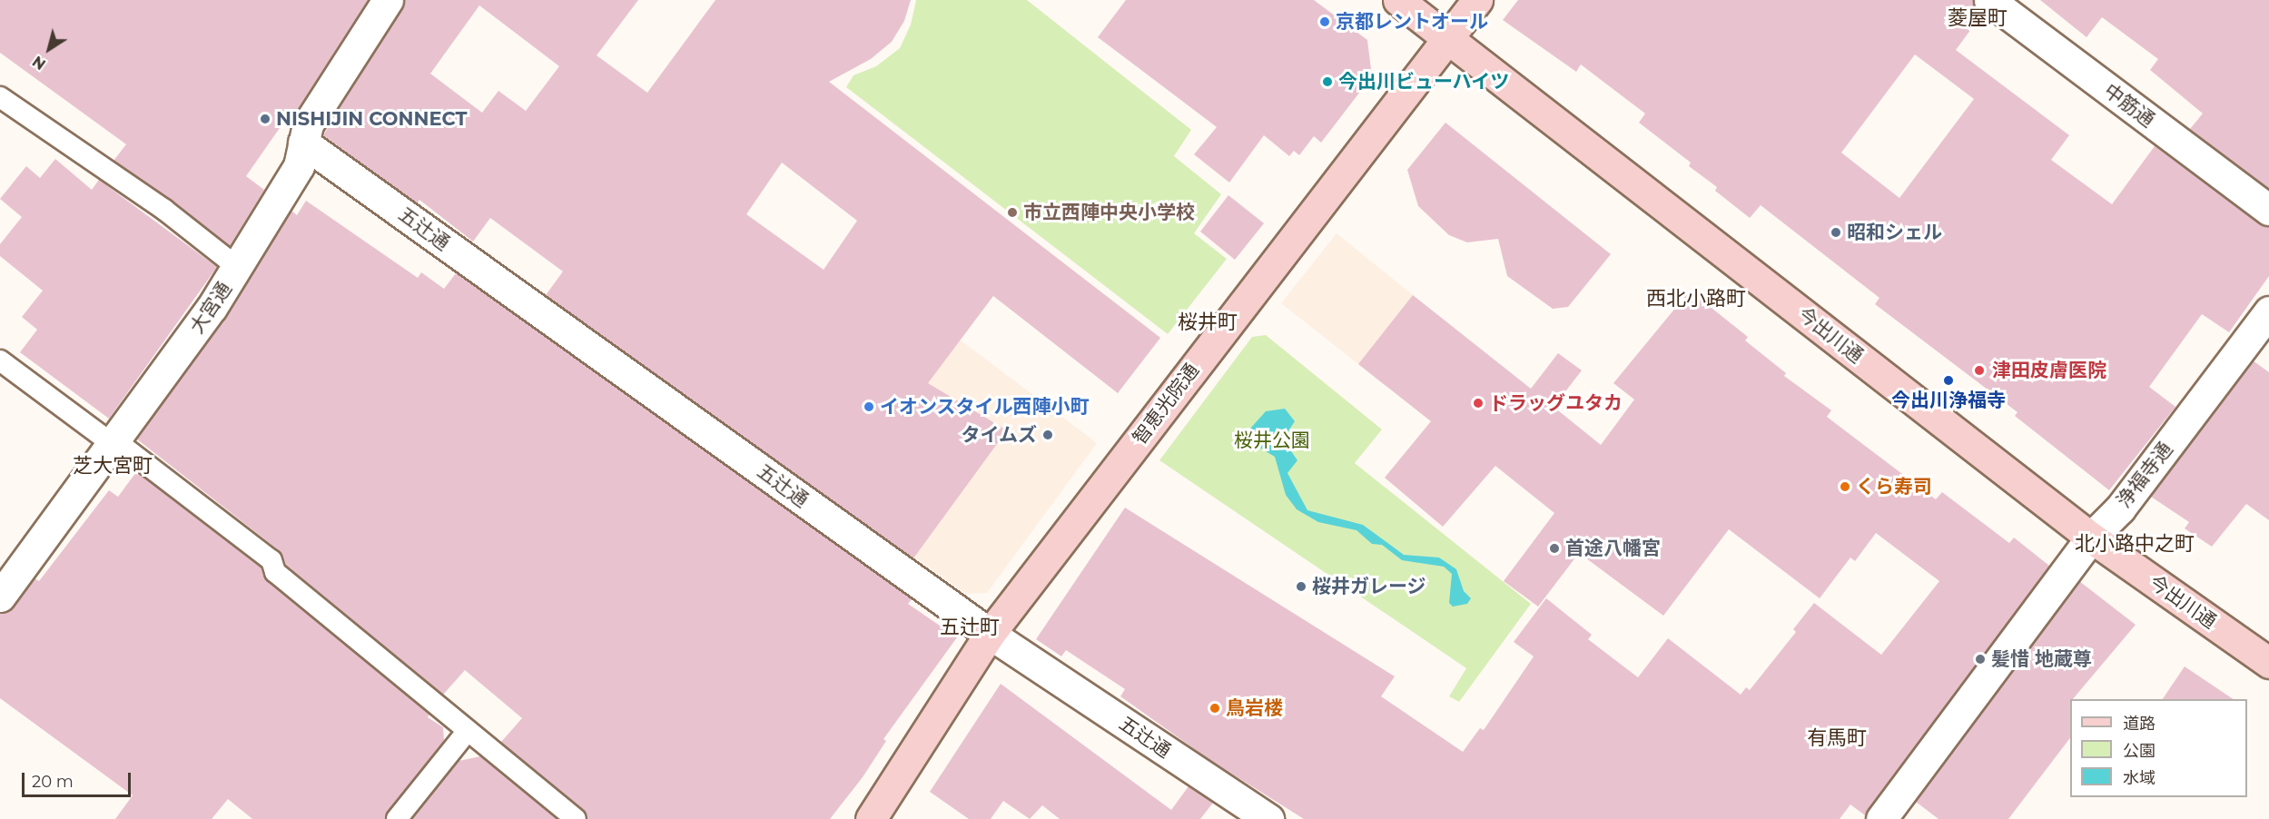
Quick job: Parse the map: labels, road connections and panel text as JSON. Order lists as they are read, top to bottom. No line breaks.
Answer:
{"streets":{"main road":["今出川通","智恵光院通"],"street":["中筋通","五辻通","大宮通","浄福寺通"]},"crossings":[["五辻通","大宮通"],["五辻通","智恵光院通"],["今出川通","智恵光院通"],["今出川通","浄福寺通"]],"districts":["菱屋町","西北小路町","桜井町","芝大宮町","北小路中之町","五辻町","有馬町"],"parks":["桜井公園"],"places":["京都レントオール","今出川ビューハイツ","NISHIJIN CONNECT","市立西陣中央小学校","昭和シェル","津田皮膚医院","今出川浄福寺","ドラッグユタカ","イオンスタイル西陣小町","タイムズ","くら寿司","首途八幡宮","桜井ガレージ","髪惜 地蔵尊","鳥岩楼"],"legend":["道路","公園","水域"],"scale_bar":"20 m","north":"bottom left"}
